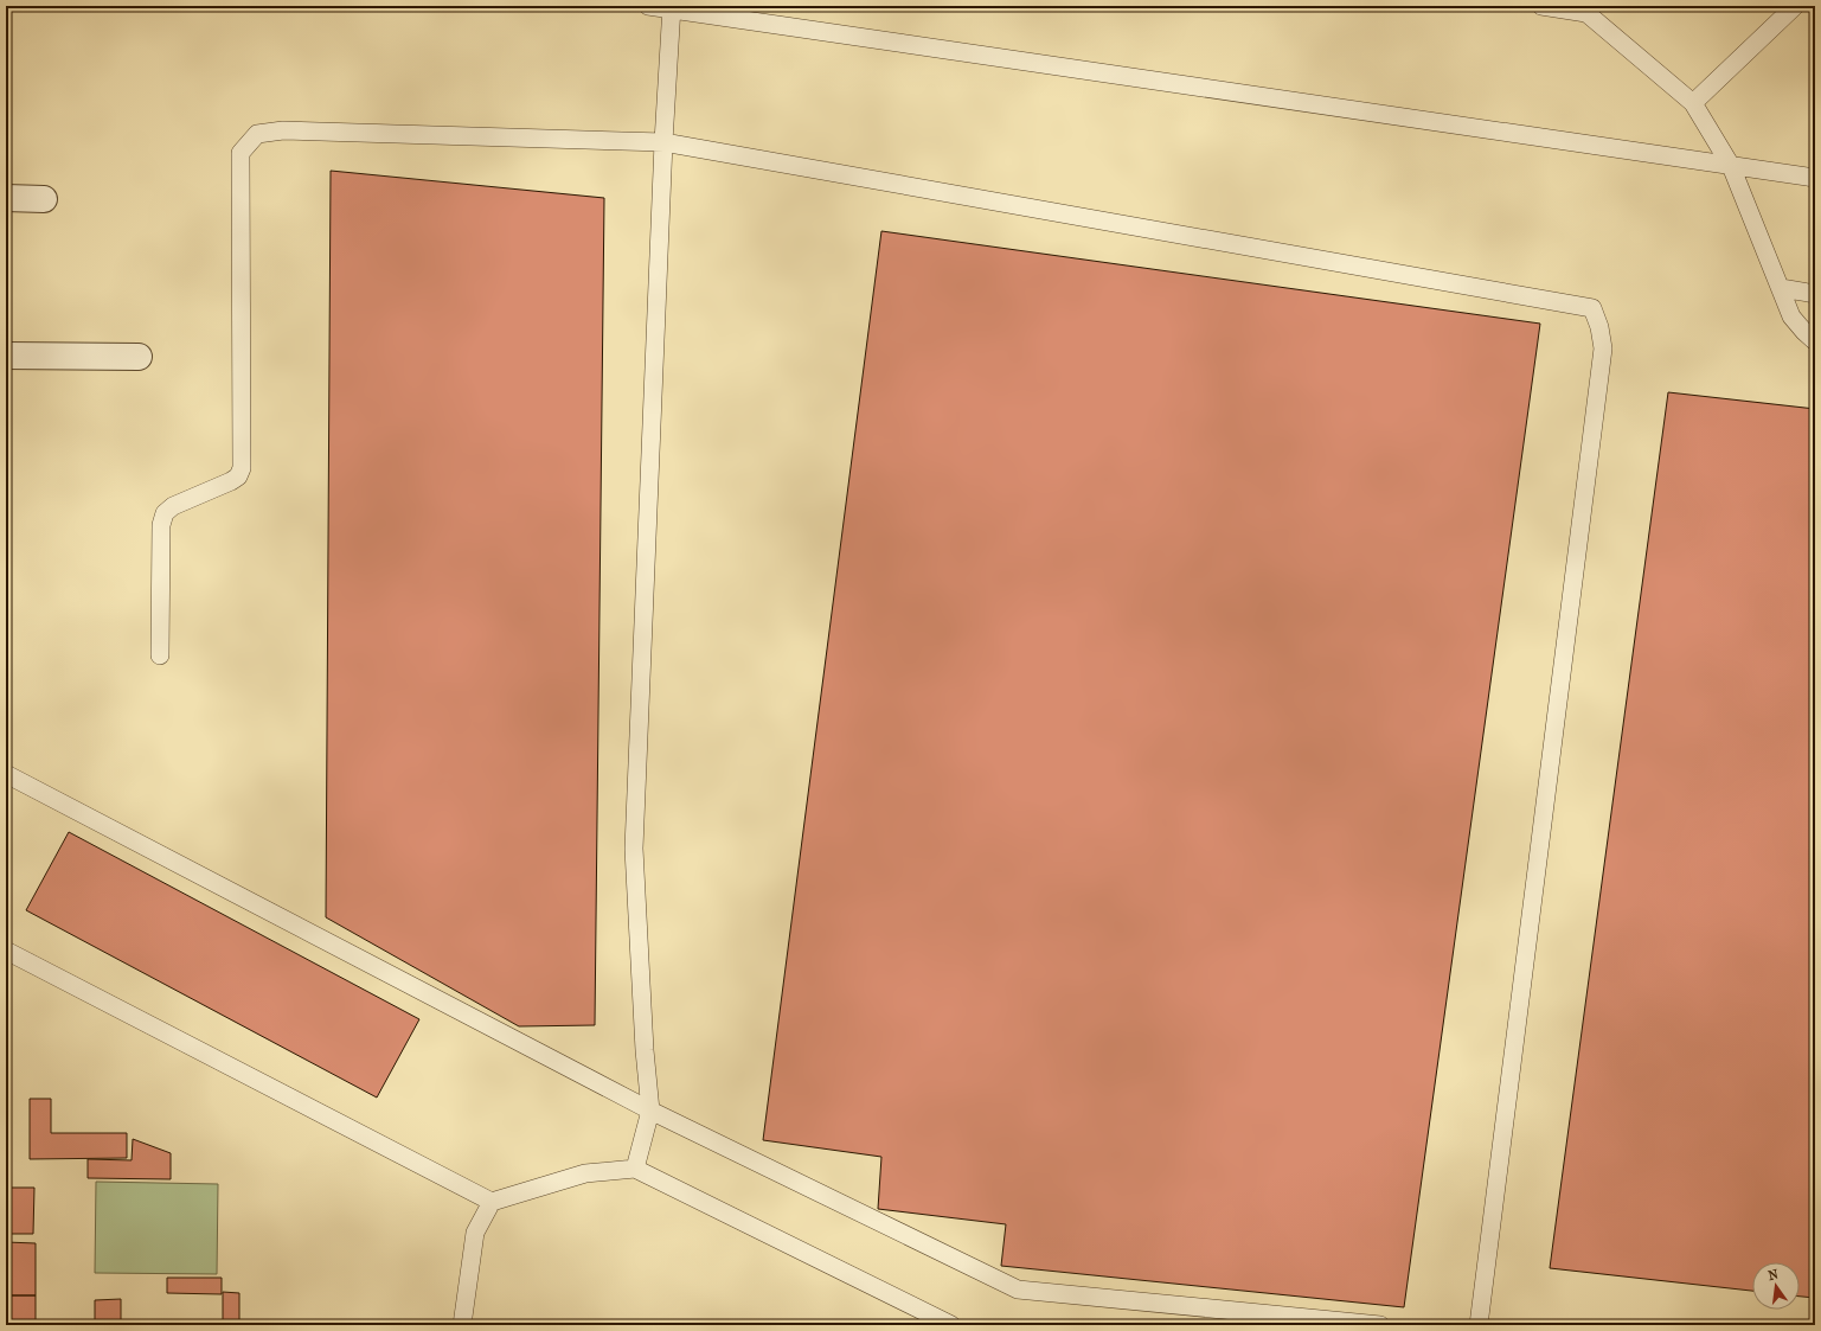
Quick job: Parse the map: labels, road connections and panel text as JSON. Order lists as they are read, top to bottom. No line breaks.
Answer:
{"north":"top"}
